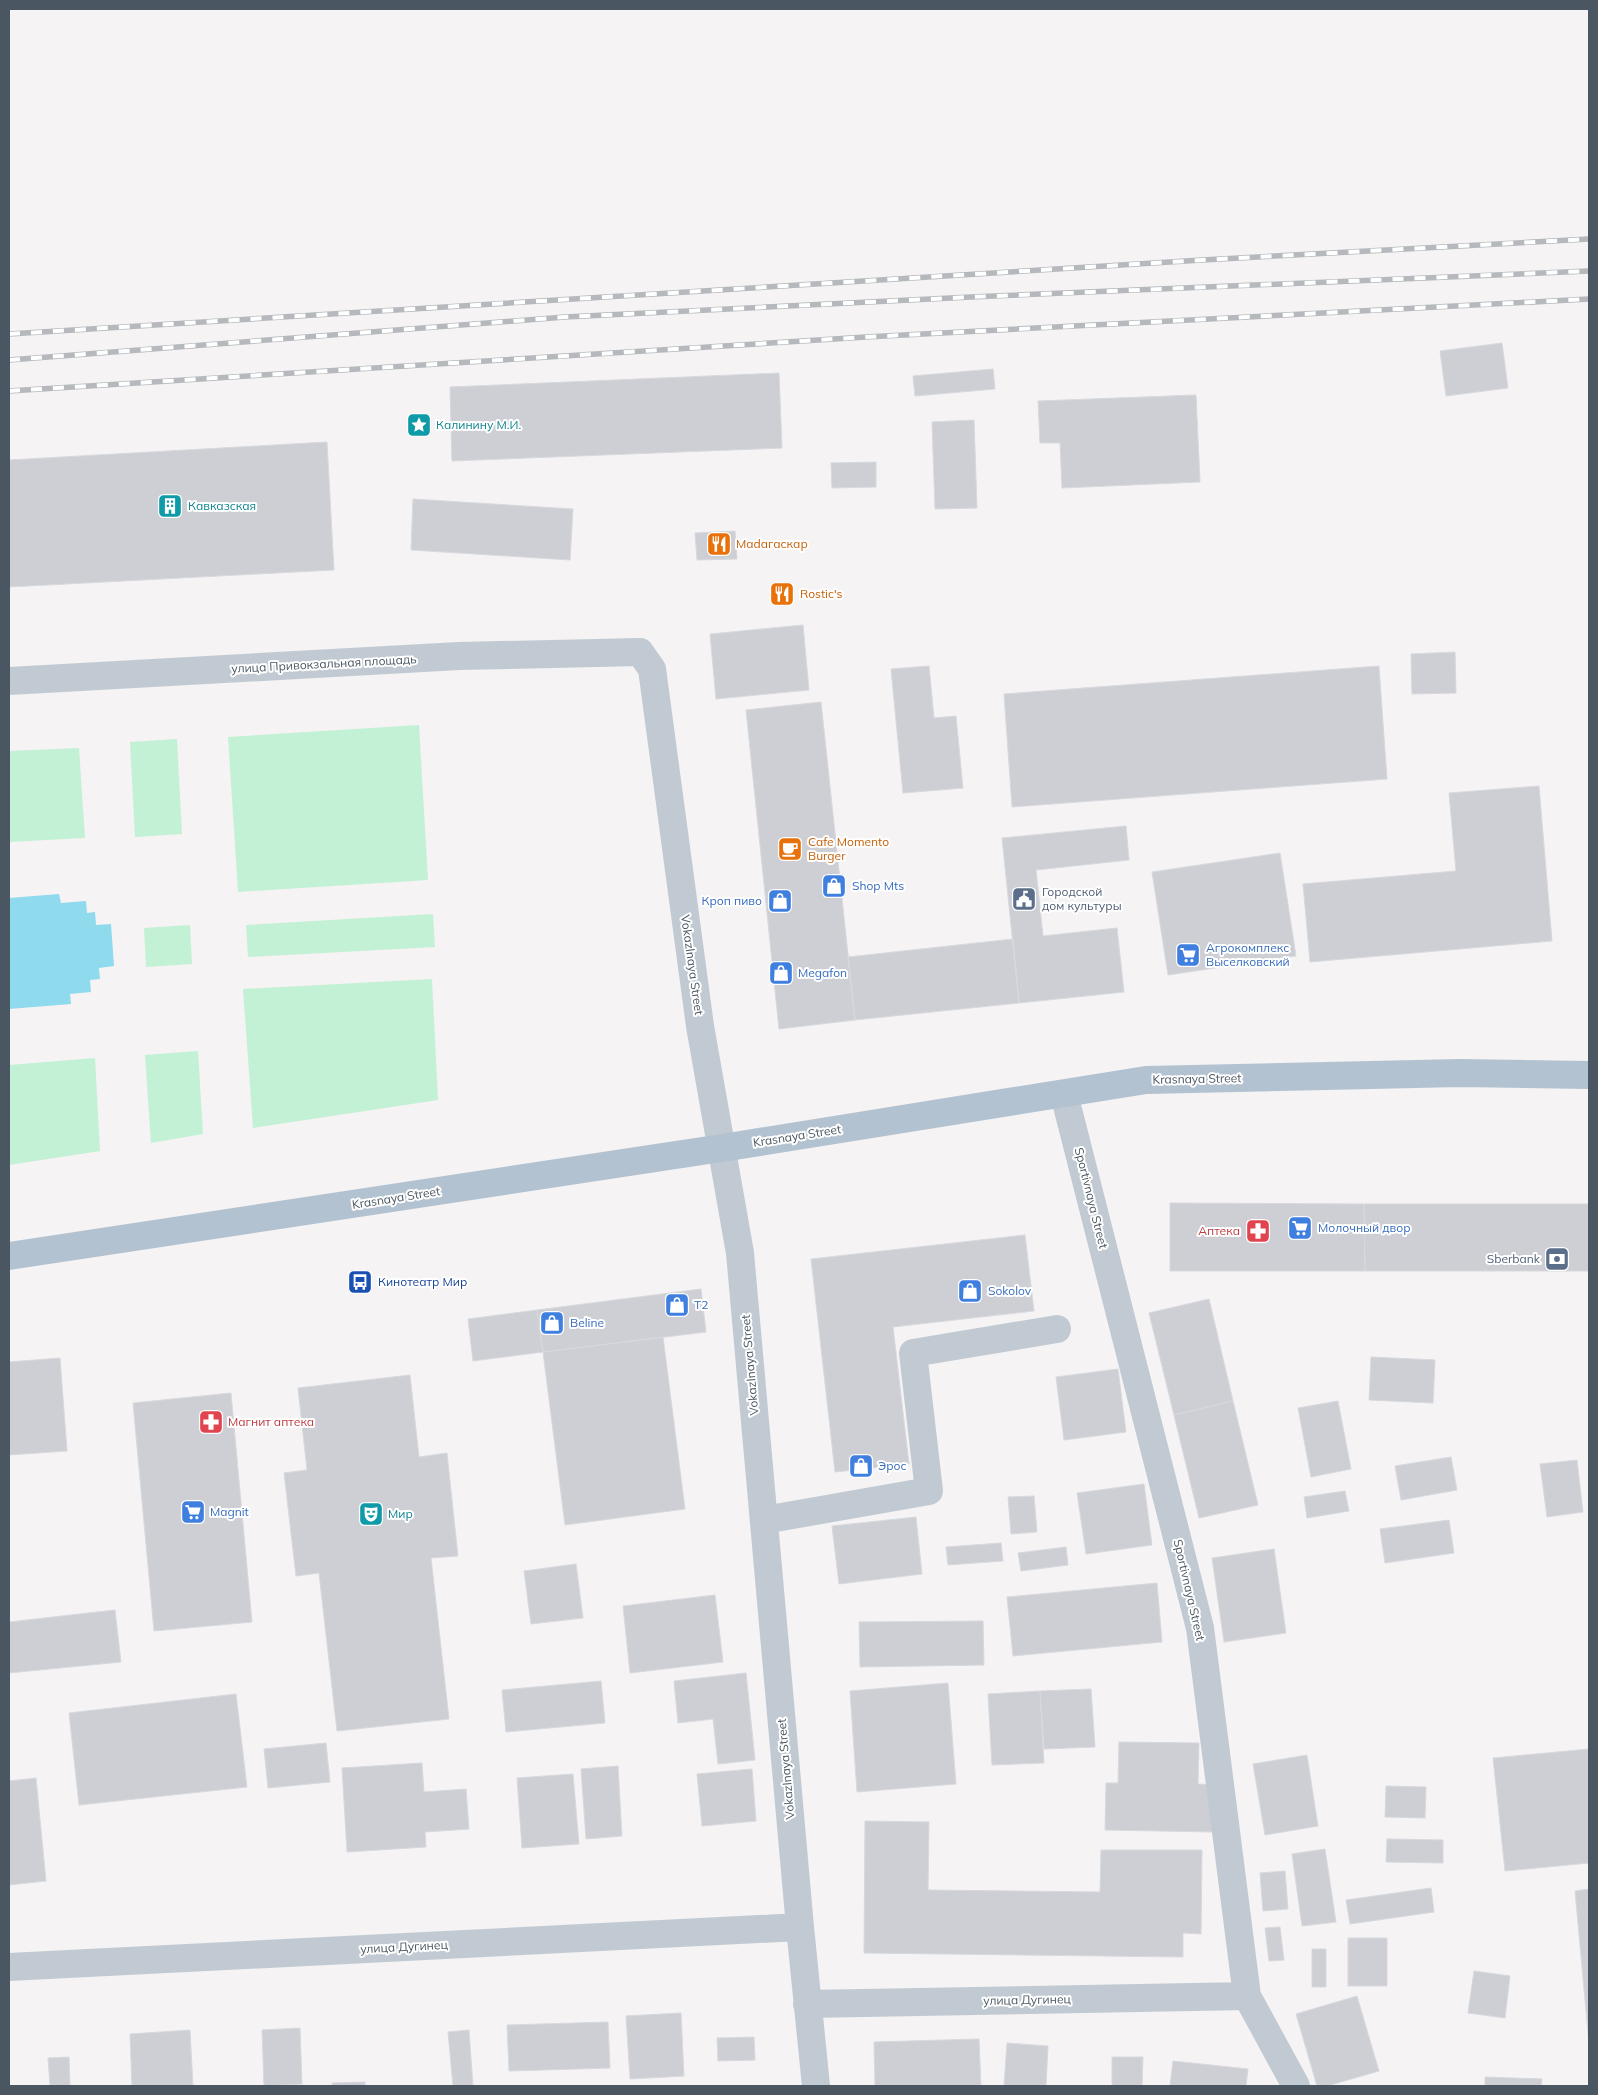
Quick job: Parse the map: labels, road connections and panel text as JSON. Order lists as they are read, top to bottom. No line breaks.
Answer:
{"streets":{"main road":["Krasnaya Street"],"street":["улица Привокзальная площадь","Vokazlnaya Street","Sportivnaya Street","улица Дугинец"]},"crossings":[["улица Привокзальная площадь","Vokazlnaya Street"],["Vokazlnaya Street","Krasnaya Street"],["Vokazlnaya Street","улица Дугинец"],["Krasnaya Street","Sportivnaya Street"],["Sportivnaya Street","улица Дугинец"]],"places":{"place":["Калинину М.И."],"building":["Кавказская"],"restaurant":["Madaгаскар","Rostic's"],"cafe":["Cafe Momento Burger"],"shop":["Shop Mts","Кроп пиво","Megafon","Sokolov","T2","Beline","Эрос"],"public building":["Городской дом культуры"],"supermarket":["Агрокомплекс Выселковский","Молочный двор","Magnit"],"pharmacy":["Аптека","Магнит аптека"],"bank":["Sberbank"],"bus stop":["Кинотеатр Мир"],"theatre":["Мир"]}}
